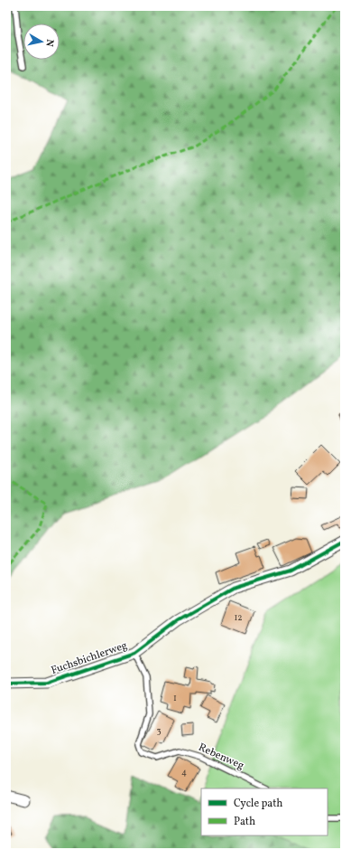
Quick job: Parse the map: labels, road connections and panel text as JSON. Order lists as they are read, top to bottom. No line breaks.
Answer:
{"streets":{"street":["Fuchsbichlerweg"],"lane":["Rebenweg"]},"crossings":[["Fuchsbichlerweg","Rebenweg"]],"house_numbers":["12","1","3","4"],"legend":["Cycle path","Path"],"north":"right"}
